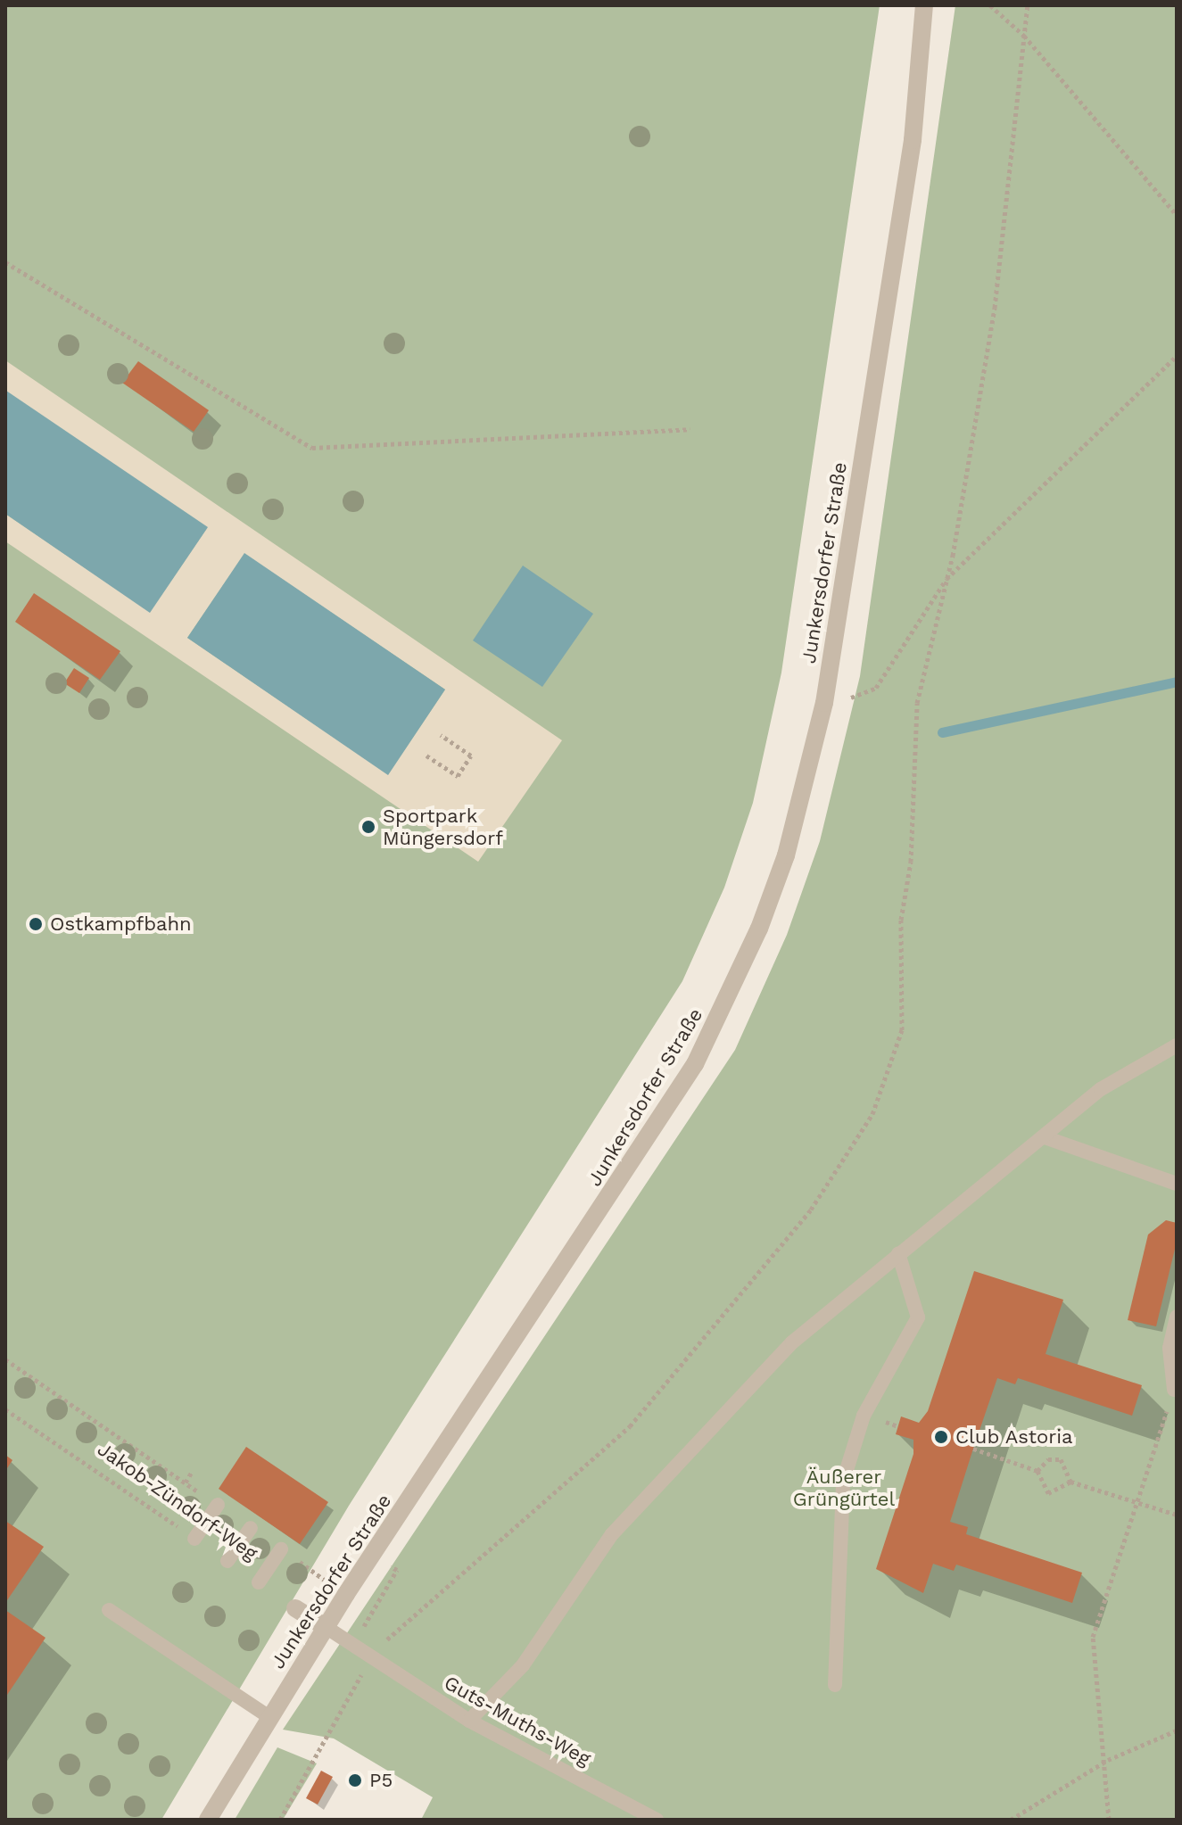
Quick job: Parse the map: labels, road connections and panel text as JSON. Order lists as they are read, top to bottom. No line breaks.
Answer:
{"streets":{"street":["Junkersdorfer Straße"],"lane":["Guts-Muths-Weg"],"path":["Jakob-Zündorf-Weg"]},"crossings":[["Junkersdorfer Straße","Guts-Muths-Weg"]],"parks":["Äußerer Grüngürtel"],"places":["Sportpark Müngersdorf","Ostkampfbahn","Club Astoria","P5"]}
